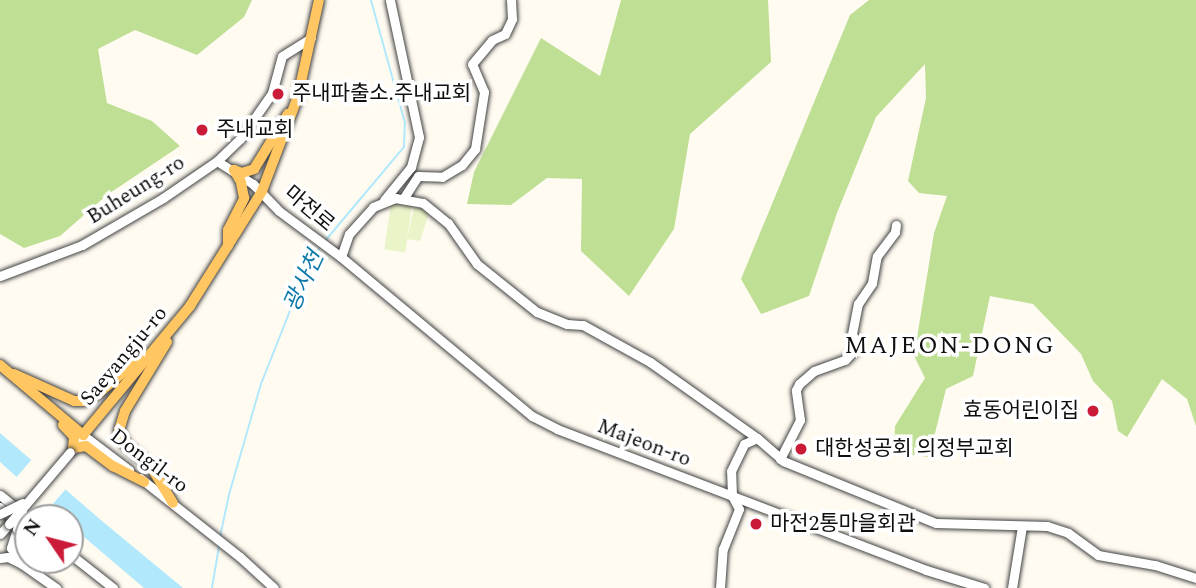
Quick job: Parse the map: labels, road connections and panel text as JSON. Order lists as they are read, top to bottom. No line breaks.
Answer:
{"streets":{"main road":["Saeyangju-ro","Dongil-ro"],"street":["Buheung-ro","마전로","Majeon-ro"]},"crossings":[["마전로","Saeyangju-ro"],["마전로","Majeon-ro"],["Saeyangju-ro","Dongil-ro"]],"districts":["MAJEON-DONG"],"water":["광사천"],"places":["주내파출소.주내교회","주내교회","효동어린이집","대한성공회 의정부교회","마전2통마을회관"],"north":"top left"}
